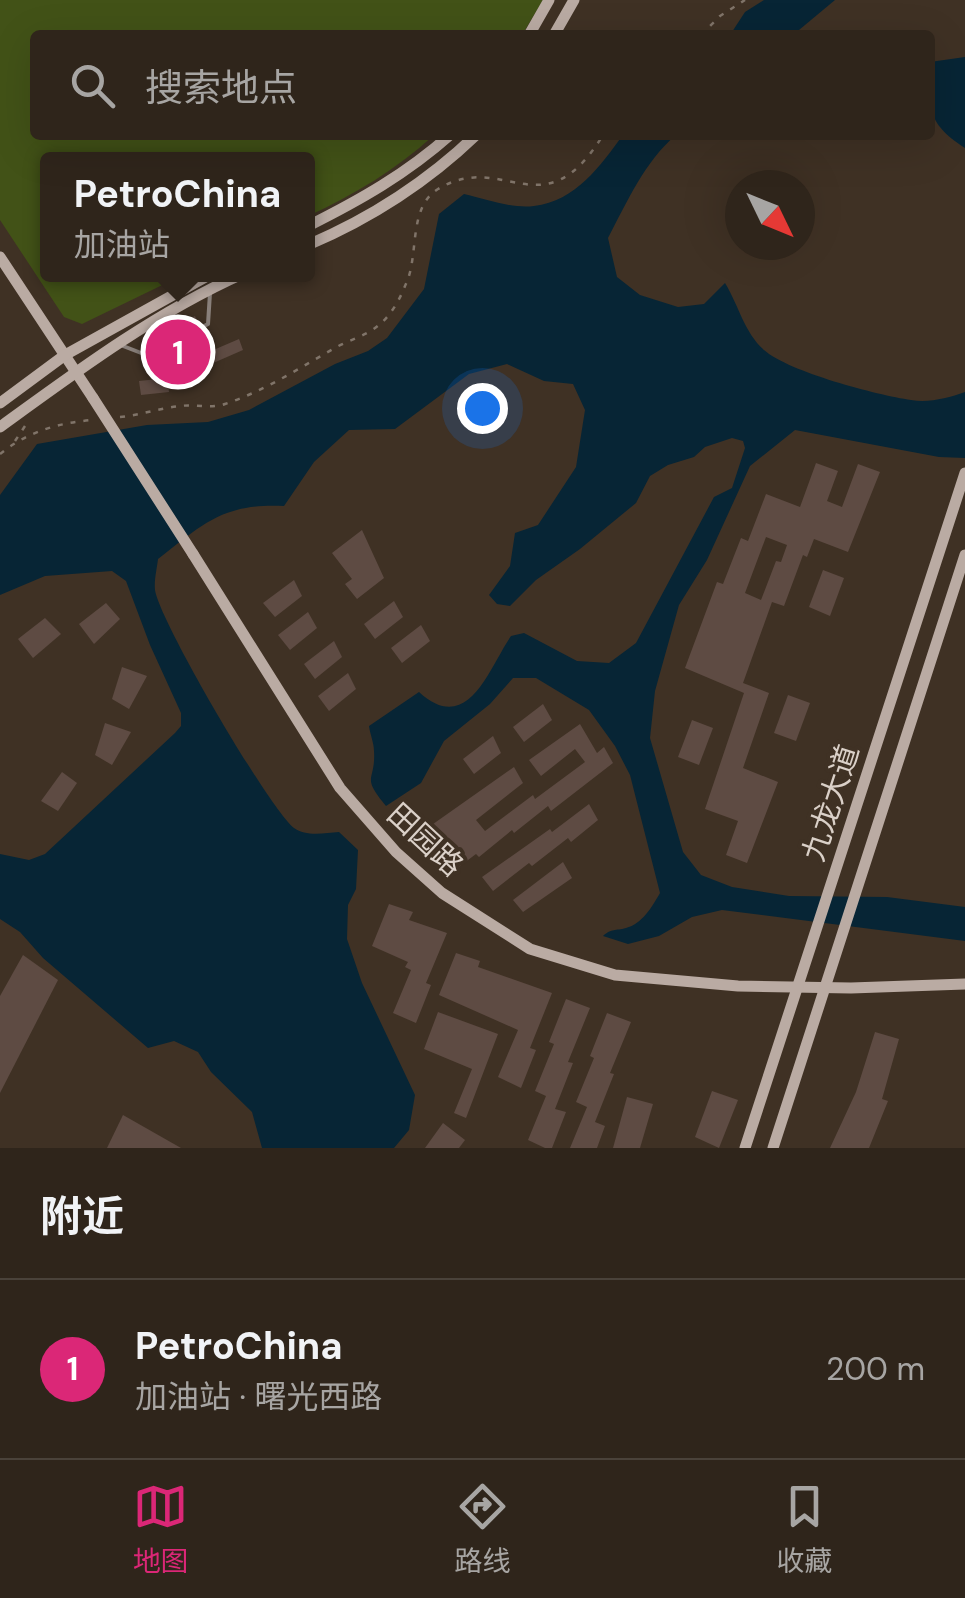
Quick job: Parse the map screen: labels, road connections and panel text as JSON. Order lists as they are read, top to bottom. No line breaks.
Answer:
{"streets":{"main road":["九龙大道","田园路"]},"crossings":[["九龙大道","田园路"]],"north":"bottom right","page":{"search":"搜索地点","popup":["PetroChina","加油站"],"pins":"1","heading":"附近","list":[{"mark":"1","name":"PetroChina","note":"加油站 · 曙光西路","value":"200 m"}],"nav":["地图","路线","收藏"]}}
